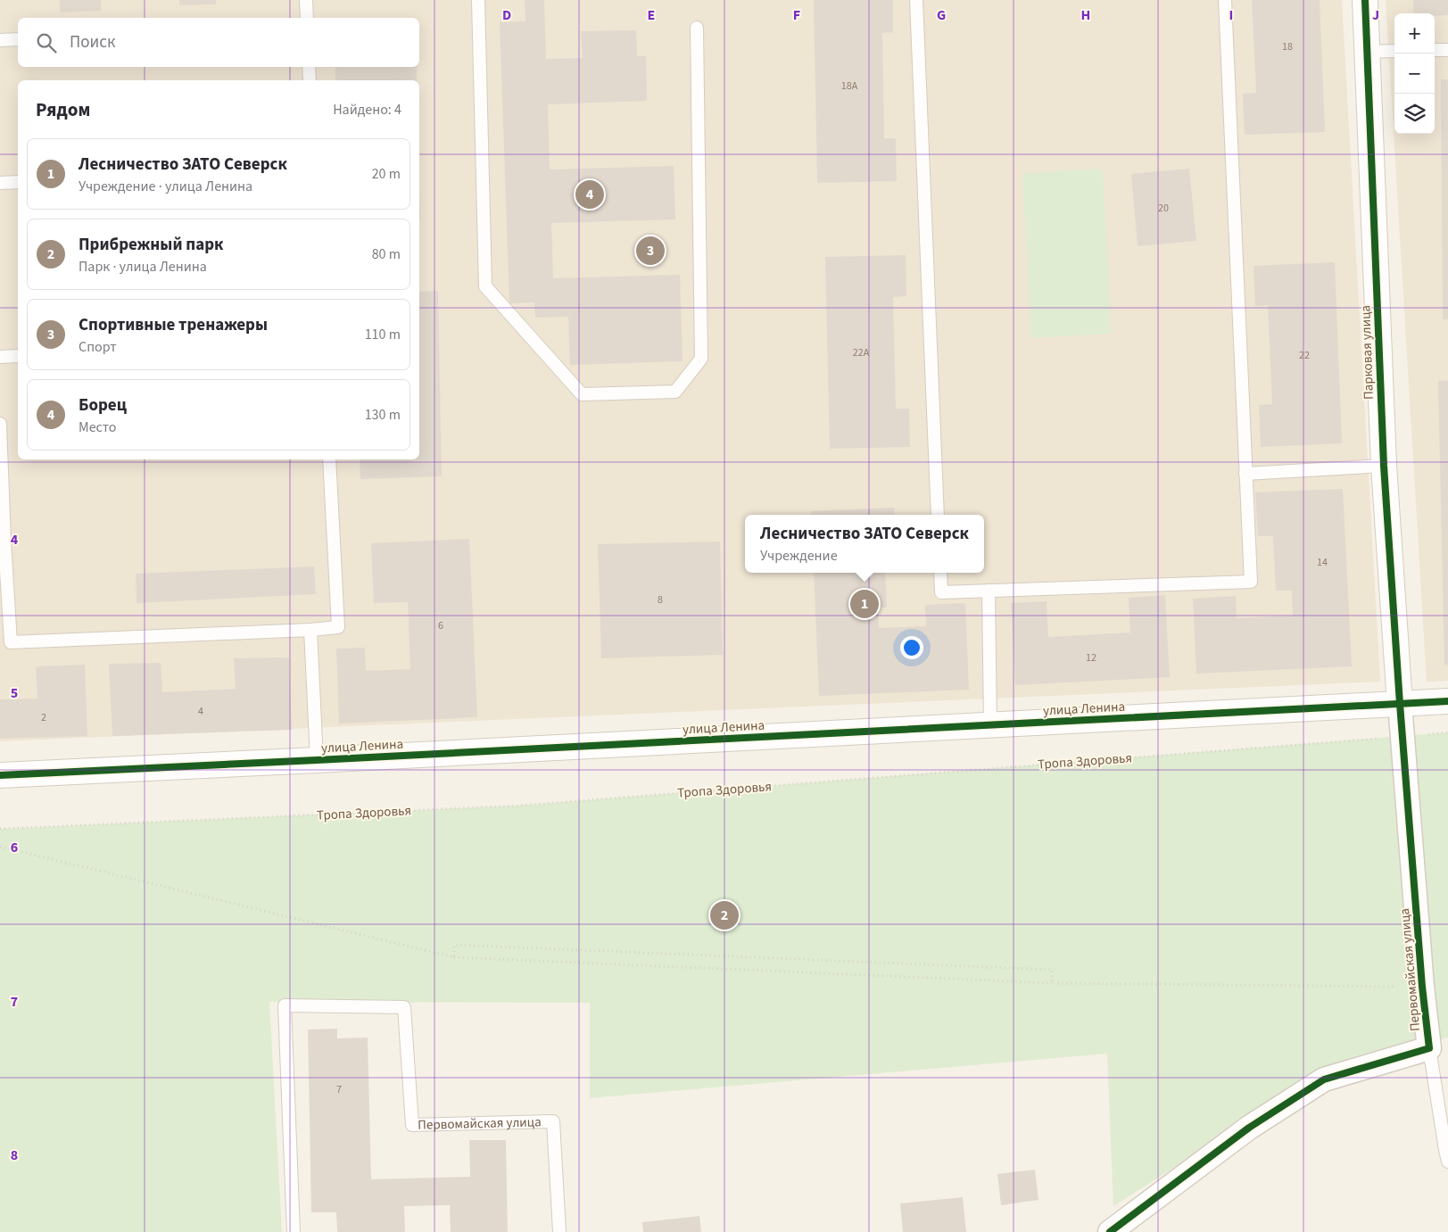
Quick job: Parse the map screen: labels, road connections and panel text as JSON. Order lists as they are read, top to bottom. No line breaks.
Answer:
{"streets":{"street":["Парковая улица","улица Ленина","Первомайская улица"],"path":["Тропа Здоровья"]},"crossings":[["Парковая улица","улица Ленина"],["Парковая улица","Первомайская улица"],["улица Ленина","Первомайская улица"],["Тропа Здоровья","Первомайская улица"]],"house_numbers":["18","18А","20","22А","22","14","8","6","12","4","2","7"],"page":{"map_buttons":["+","−"],"search":"Поиск","heading":["Рядом","Найдено: 4"],"list":[{"mark":"1","name":"Лесничество ЗАТО Северск","note":"Учреждение · улица Ленина","value":"20 m"},{"mark":"2","name":"Прибрежный парк","note":"Парк · улица Ленина","value":"80 m"},{"mark":"3","name":"Спортивные тренажеры","note":"Спорт","value":"110 m"},{"mark":"4","name":"Борец","note":"Место","value":"130 m"}],"pins":["4","3","1","2"],"popup":["Лесничество ЗАТО Северск","Учреждение"]},"grid":{"columns":["D","E","F","G","H","I","J"],"rows":["4","5","6","7","8"]}}
